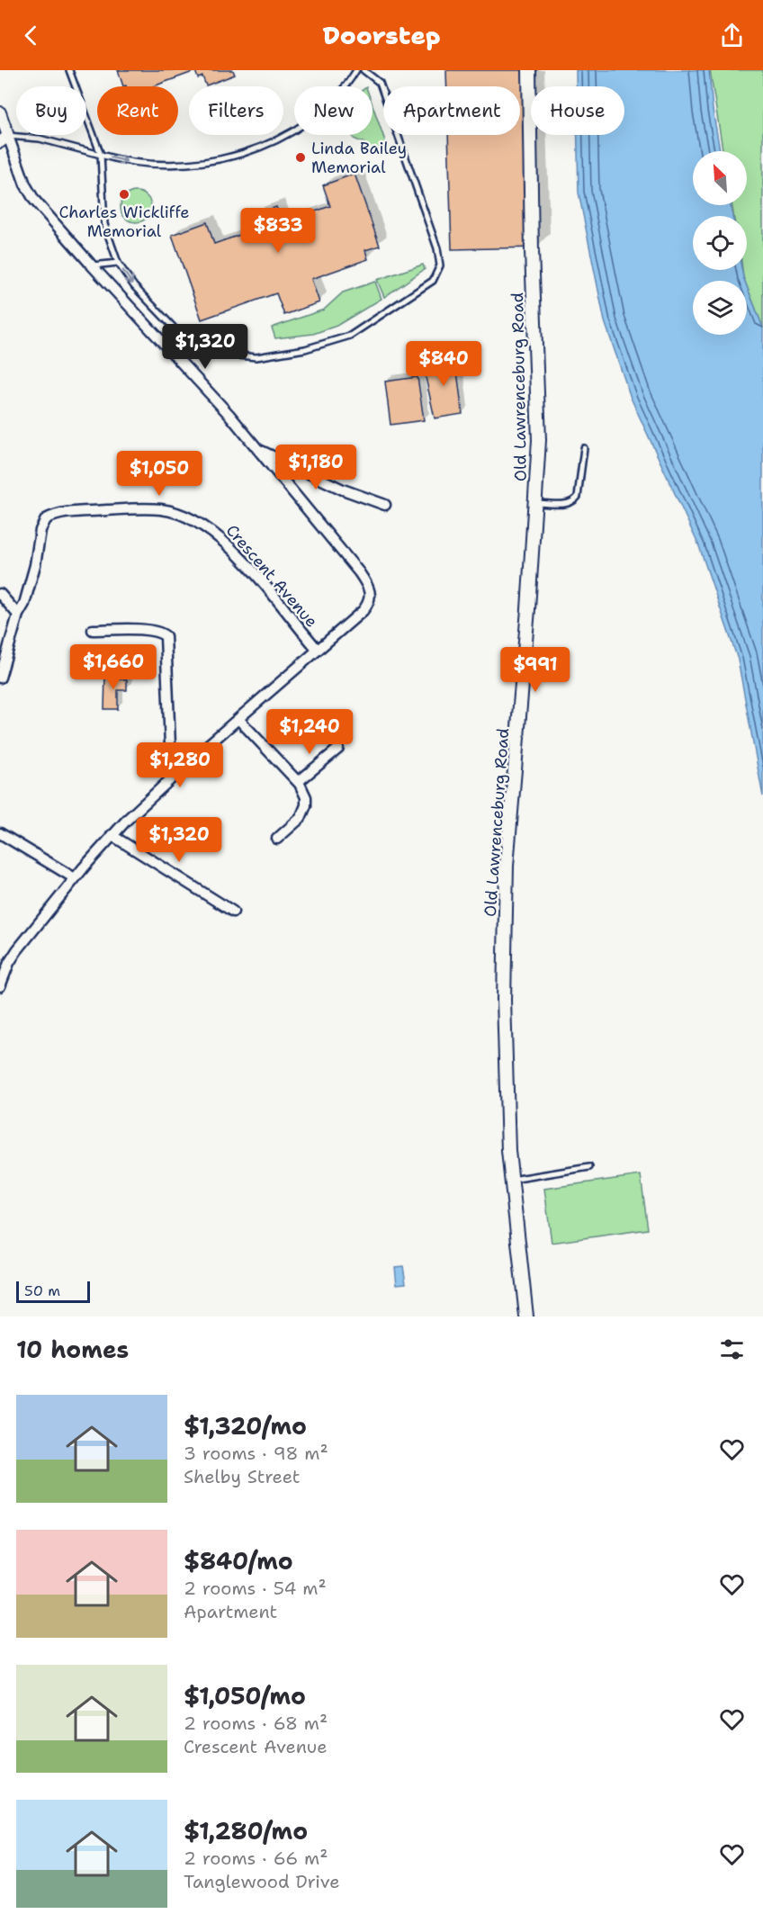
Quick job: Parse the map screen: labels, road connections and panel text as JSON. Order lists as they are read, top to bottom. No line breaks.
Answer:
{"streets":{"main road":["Old Lawrenceburg Road"],"street":["Crescent Avenue"]},"places":["Linda Bailey Memorial","Charles Wickliffe Memorial"],"scale_bar":"50 m","north":"top left","page":{"header":"Doorstep","chip":["Buy","Rent","Filters","New","Apartment","House"],"price":["$833","$1,320","$840","$1,180","$1,050","$1,660","$991","$1,240","$1,280","$1,320"],"scale":"50 m","heading":"10 homes","list":[{"name":"$1,320/mo","note":"3 rooms · 98 m² · Shelby Street"},{"name":"$840/mo","note":"2 rooms · 54 m² · Apartment"},{"name":"$1,050/mo","note":"2 rooms · 68 m² · Crescent Avenue"},{"name":"$1,280/mo","note":"2 rooms · 66 m² · Tanglewood Drive"}]}}
